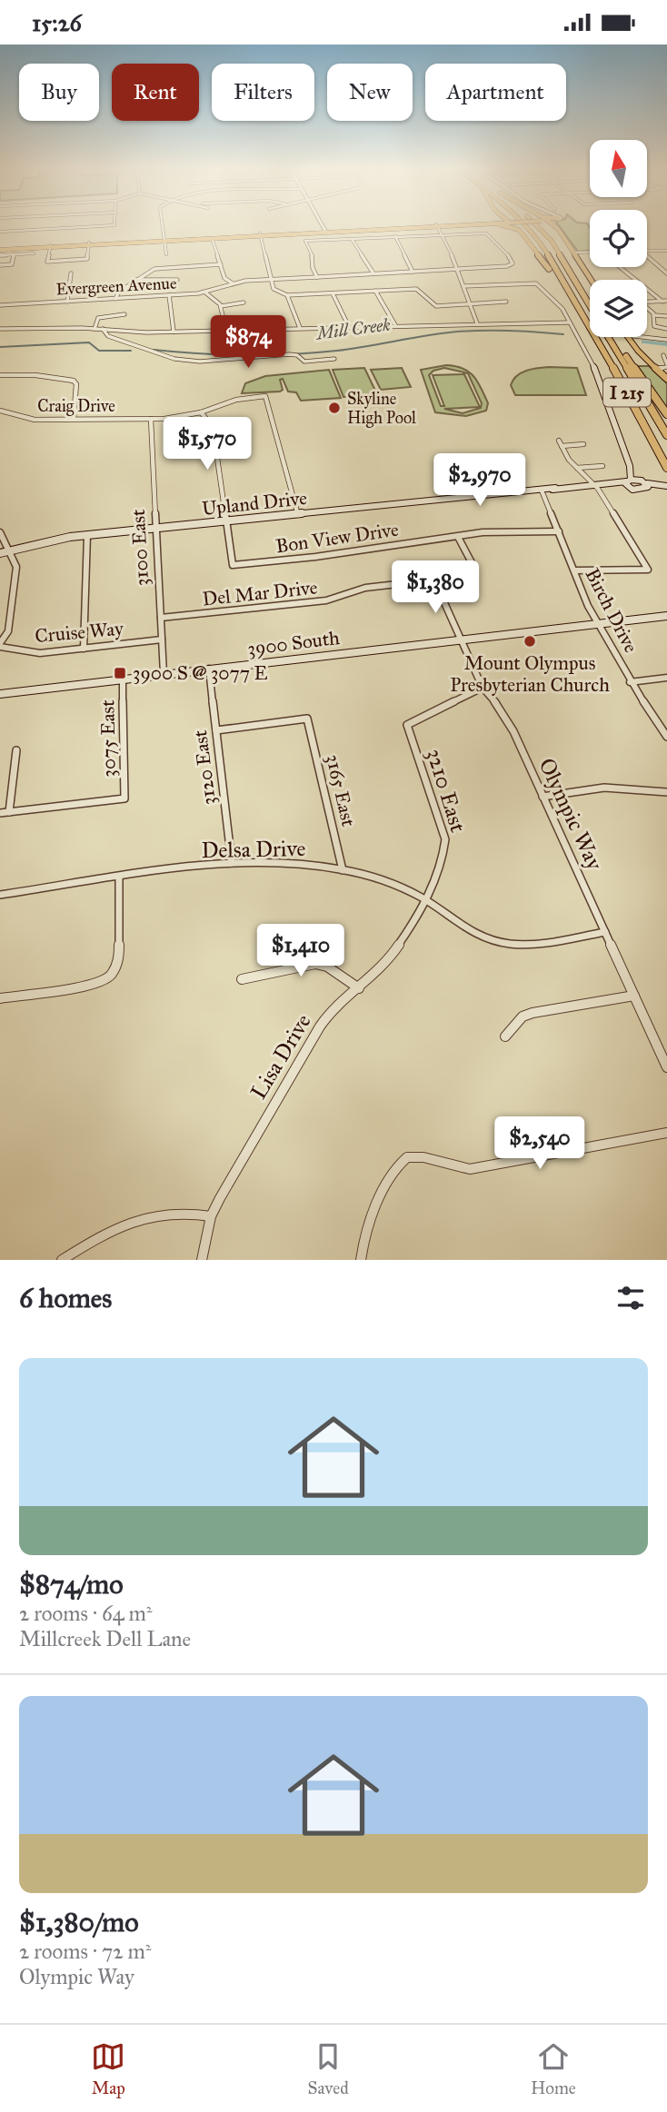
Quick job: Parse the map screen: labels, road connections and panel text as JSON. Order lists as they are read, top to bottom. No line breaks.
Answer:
{"streets":{"highway":["I 215"],"street":["Evergreen Avenue","Craig Drive","Upland Drive","Bon View Drive","3100 East","Del Mar Drive","Birch Drive","Cruise Way","3900 South","3075 East","3120 East","3165 East","3210 East","Olympic Way","Delsa Drive","Lisa Drive"]},"crossings":[["Craig Drive","Upland Drive"],["Craig Drive","3100 East"],["Upland Drive","Bon View Drive"],["Upland Drive","3100 East"],["Upland Drive","Birch Drive"],["Bon View Drive","Del Mar Drive"],["Bon View Drive","Birch Drive"],["3100 East","Del Mar Drive"],["3100 East","Cruise Way"],["3100 East","3900 South"],["Del Mar Drive","Olympic Way"],["Birch Drive","3900 South"],["3900 South","3075 East"],["3900 South","3120 East"],["3900 South","Olympic Way"],["3120 East","3165 East"],["3120 East","Delsa Drive"],["3165 East","Delsa Drive"],["3210 East","Olympic Way"],["3210 East","Delsa Drive"],["3210 East","Lisa Drive"],["Olympic Way","Delsa Drive"],["Delsa Drive","Lisa Drive"]],"water":["Mill Creek"],"places":{"other":["Skyline High Pool","Mount Olympus Presbyterian Church"],"transit":["3900 S @ 3077 E"]},"north":"top","page":{"status":"15:26","chip":["Buy","Rent","Filters","New","Apartment"],"price":["$874","$1,570","$2,970","$1,380","$1,410","$2,540"],"heading":"6 homes","list":[{"name":"$874/mo","note":"2 rooms · 64 m² · Millcreek Dell Lane"},{"name":"$1,380/mo","note":"2 rooms · 72 m² · Olympic Way"}],"tabs":["Map","Saved","Home"]}}
